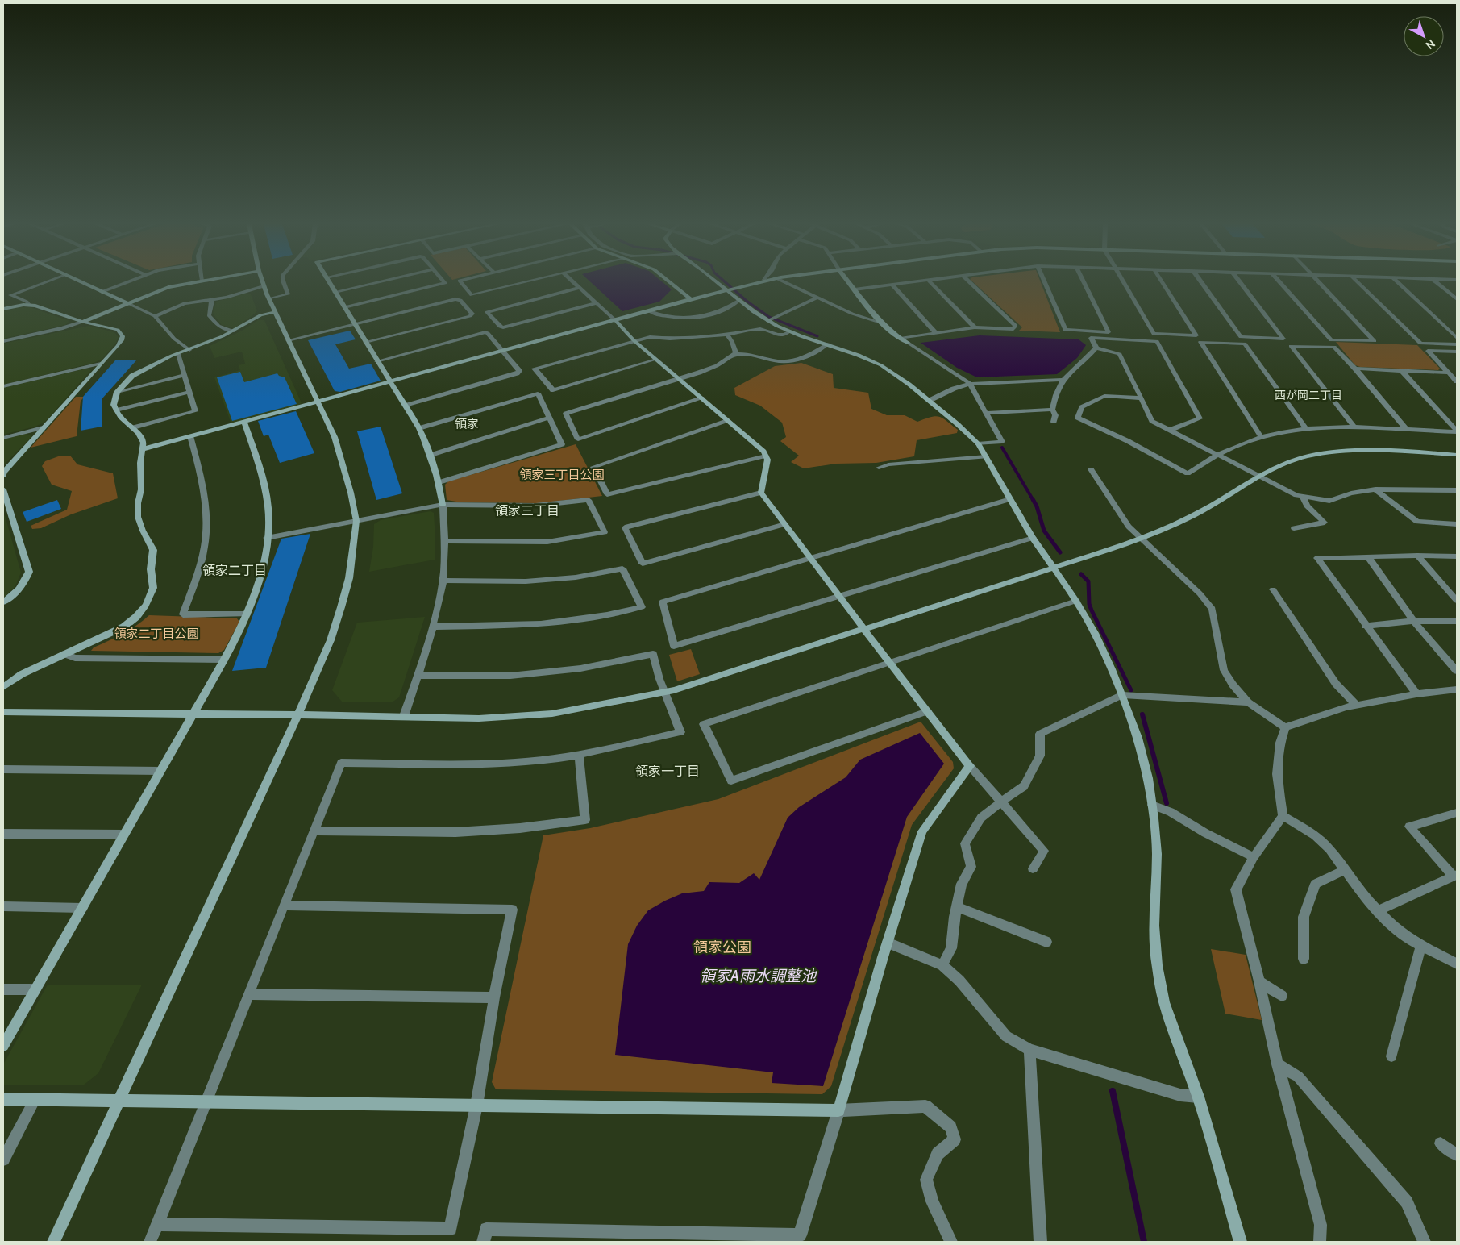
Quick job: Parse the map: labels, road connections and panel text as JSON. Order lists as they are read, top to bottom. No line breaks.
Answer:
{"districts":["西が岡二丁目","領家","領家三丁目","領家二丁目","領家一丁目"],"water":["領家A雨水調整池"],"parks":["領家三丁目公園","領家二丁目公園","領家公園"],"north":"bottom right"}
